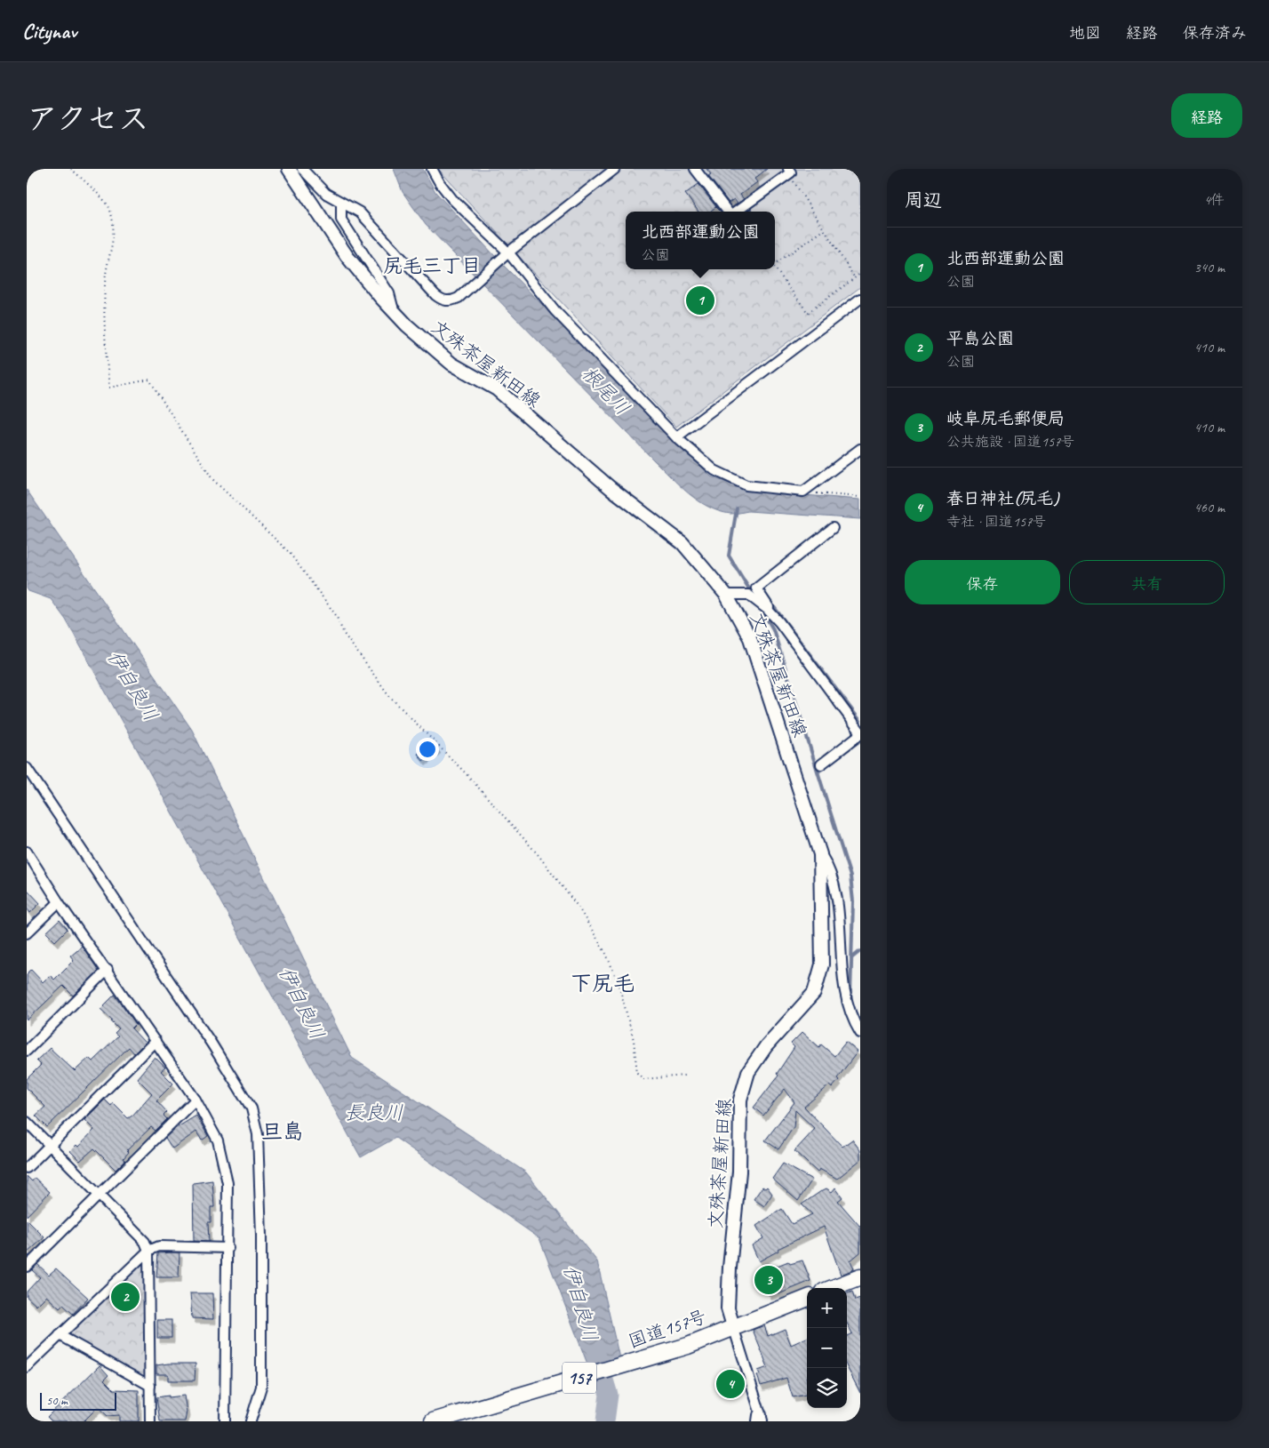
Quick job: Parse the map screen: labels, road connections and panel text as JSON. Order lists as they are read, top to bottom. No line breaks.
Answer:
{"streets":{"highway":["国道157号","157"],"main road":["文殊茶屋新田線"]},"crossings":[["文殊茶屋新田線","国道157号"]],"districts":["尻毛三丁目","下尻毛","旦島"],"water":["根尾川","伊自良川","長良川"],"scale_bar":"50 m","page":{"header":"Citynav","nav":["地図","経路","保存済み"],"title":"アクセス","buttons":["経路",["保存","共有"]],"heading":["周辺","4件"],"popup":["北西部運動公園","公園"],"list":[{"mark":"1","name":"北西部運動公園","note":"公園","value":"340 m"},{"mark":"2","name":"平島公園","note":"公園","value":"410 m"},{"mark":"3","name":"岐阜尻毛郵便局","note":"公共施設 · 国道157号","value":"410 m"},{"mark":"4","name":"春日神社(尻毛)","note":"寺社 · 国道157号","value":"460 m"}],"pins":["1","3","2","4"],"map_buttons":["+","−"],"scale":"50 m"}}
